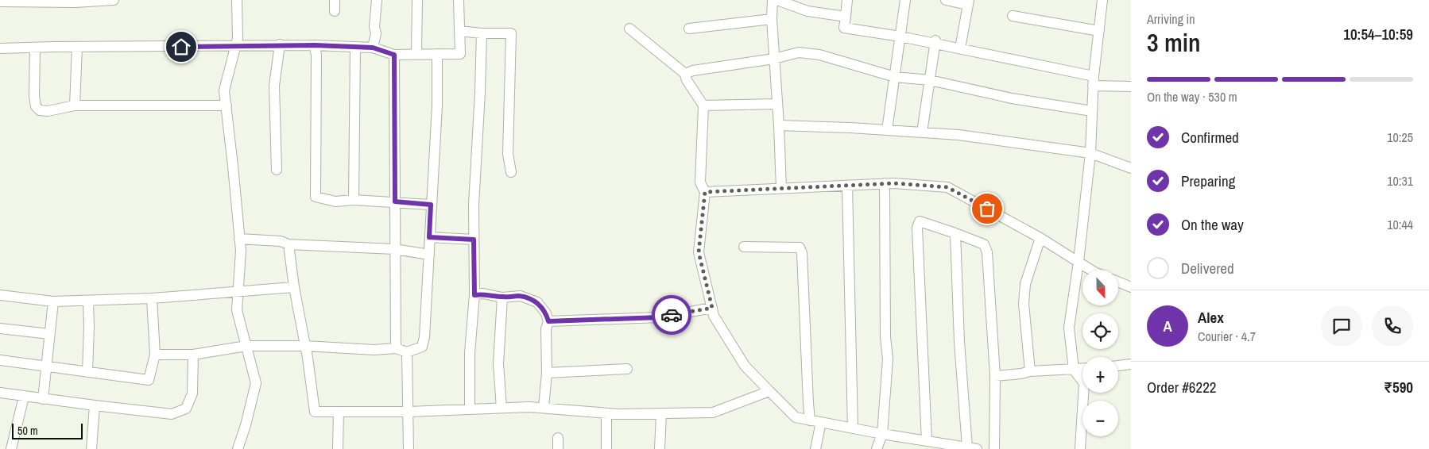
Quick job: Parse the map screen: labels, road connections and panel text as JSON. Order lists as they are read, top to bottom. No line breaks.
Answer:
{"scale_bar":"50 m","north":"bottom","page":{"heading":["3 min","Arriving in","10:54–10:59"],"panel":["Alex","Courier · 4.7","Order #6222","₹590"],"bar":"On the way · 530 m","list":[["Confirmed","10:25"],["Preparing","10:31"],["On the way","10:44"],"Delivered"],"map_buttons":["+","−"],"round":"A","scale":"50 m"}}
